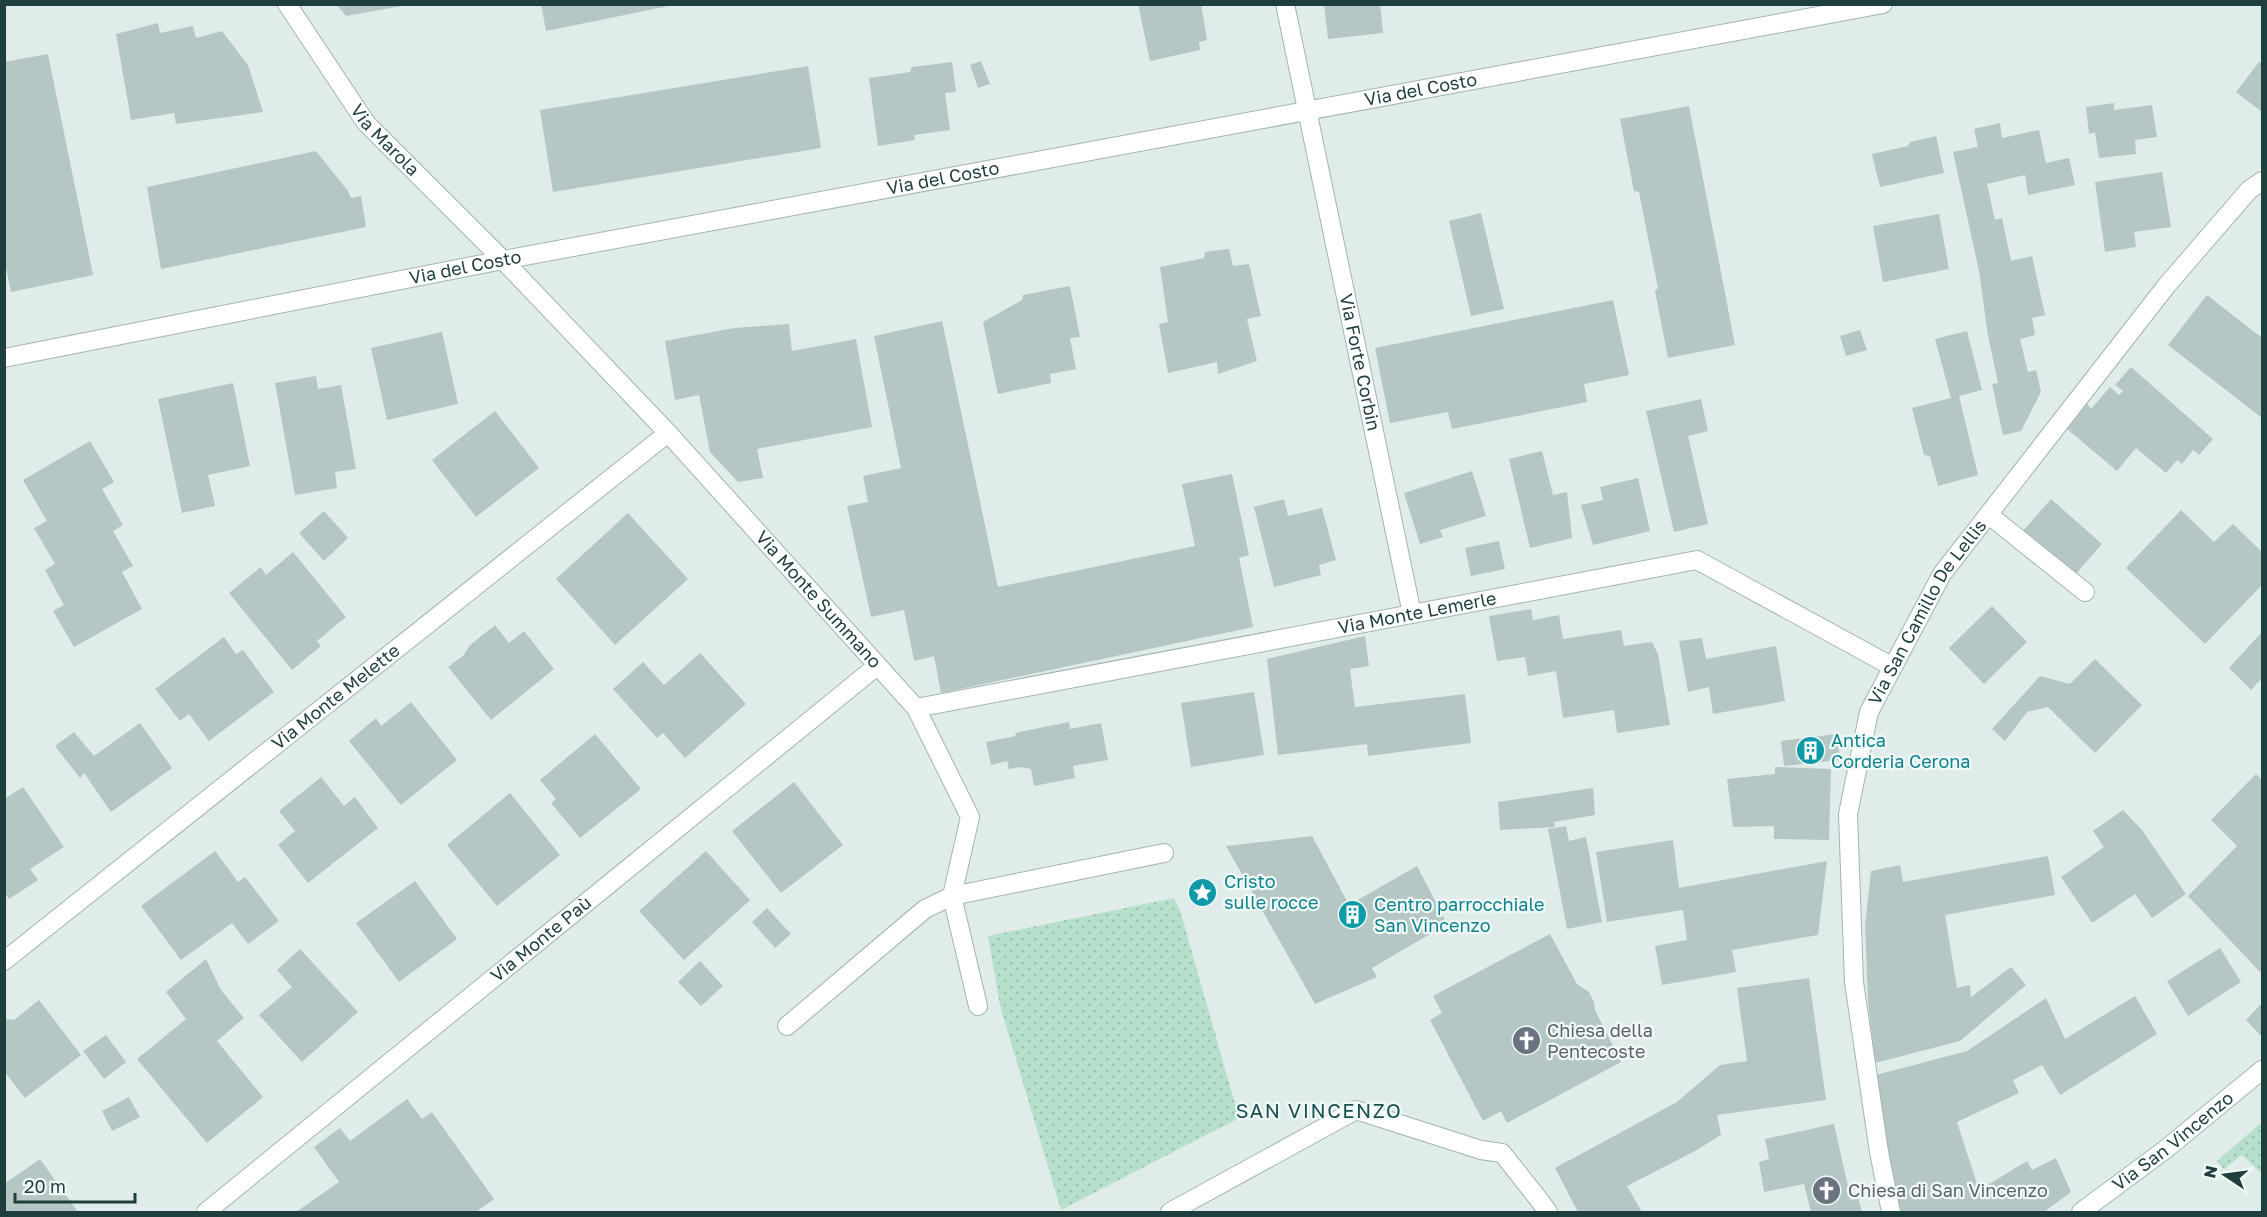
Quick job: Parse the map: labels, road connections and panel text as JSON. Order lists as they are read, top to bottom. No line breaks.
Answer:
{"streets":{"street":["Via del Costo","Via Marola","Via Forte Corbin","Via Monte Summano","Via Monte Lemerle","Via San Camillo De Lellis","Via Monte Melette","Via Monte Paù","Via San Vincenzo"]},"crossings":[["Via del Costo","Via Marola"],["Via del Costo","Via Forte Corbin"],["Via del Costo","Via Monte Summano"],["Via Marola","Via Monte Summano"],["Via Forte Corbin","Via Monte Lemerle"],["Via Monte Summano","Via Monte Lemerle"],["Via Monte Summano","Via Monte Melette"],["Via Monte Summano","Via Monte Paù"],["Via Monte Lemerle","Via San Camillo De Lellis"]],"districts":["SAN VINCENZO"],"places":{"building":["Antica Corderia Cerona","Centro parrocchiale San Vincenzo"],"place":["Cristo sulle rocce"],"church":["Chiesa della Pentecoste","Chiesa di San Vincenzo"]},"scale_bar":"20 m","north":"left"}
